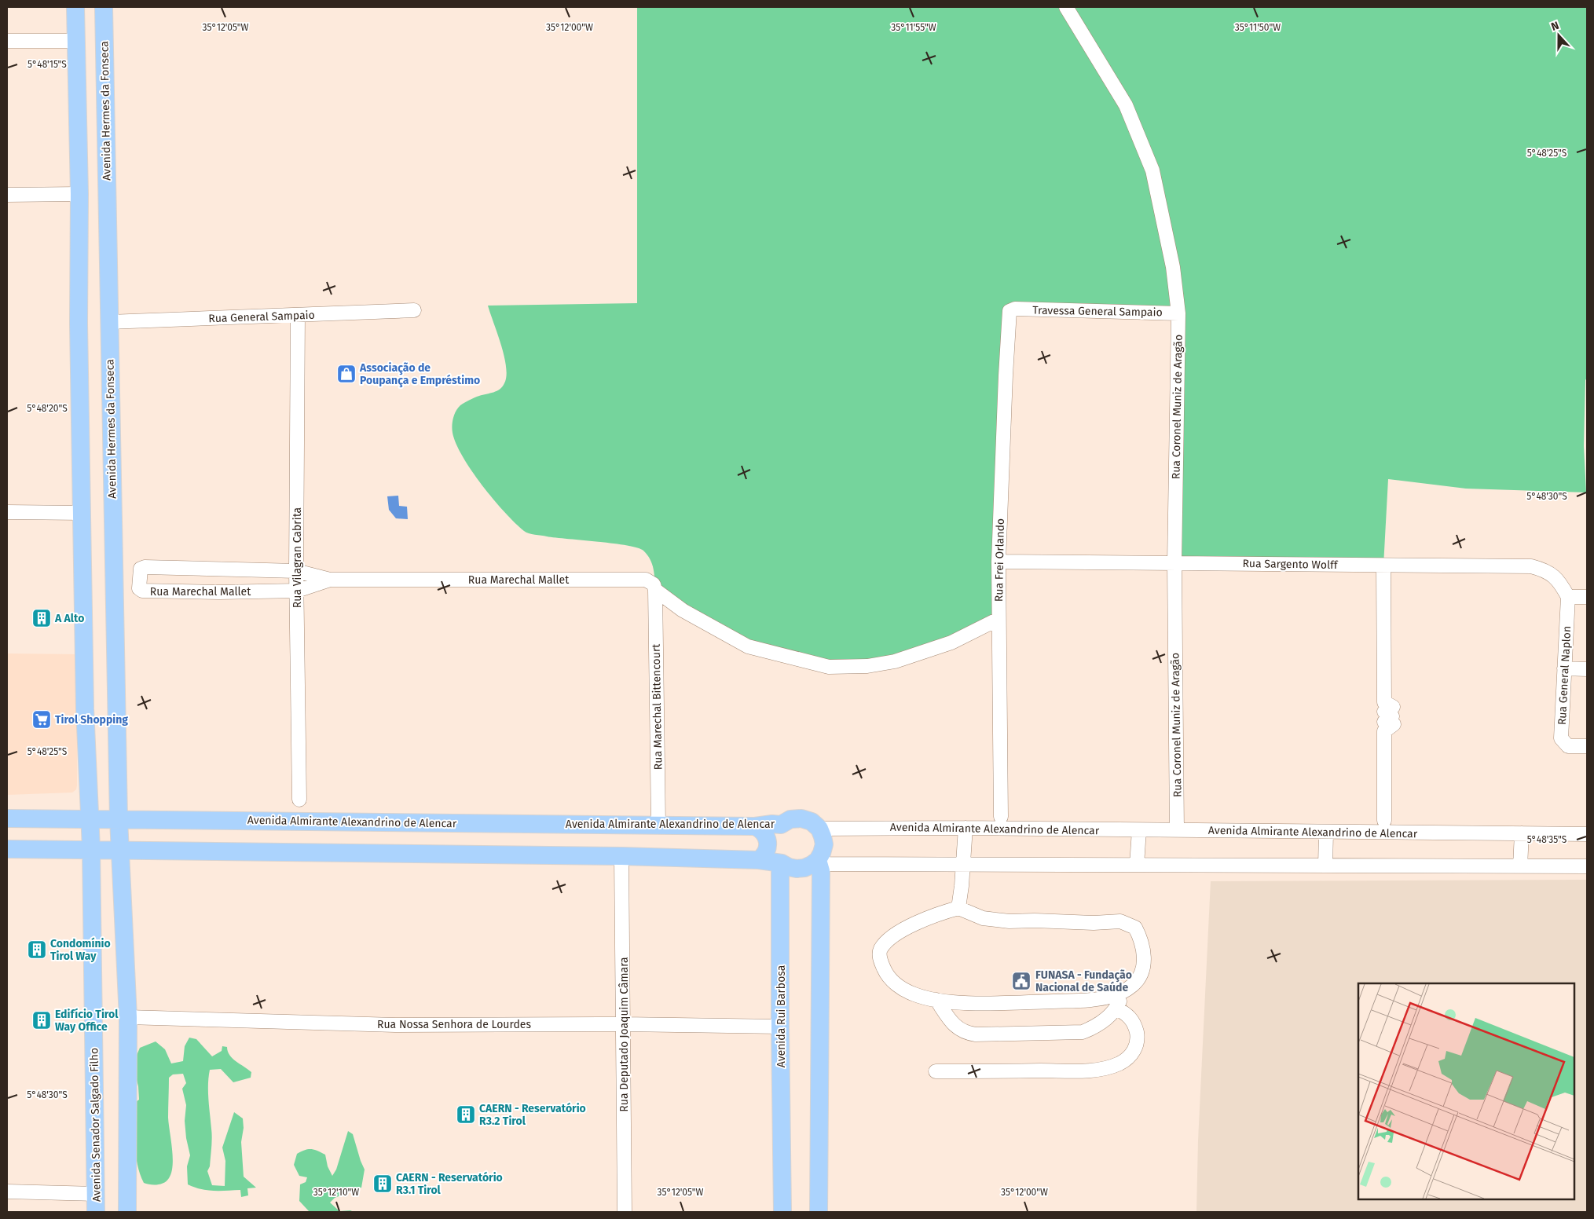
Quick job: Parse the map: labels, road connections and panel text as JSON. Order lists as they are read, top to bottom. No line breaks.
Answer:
{"streets":{"main road":["Avenida Hermes da Fonseca","Avenida Almirante Alexandrino de Alencar","Avenida Rui Barbosa","Avenida Senador Salgado Filho"],"street":["Travessa General Sampaio","Rua General Sampaio","Rua Coronel Muniz de Aragão","Rua Vilagran Cabrita","Rua Frei Orlando","Rua Sargento Wolff","Rua Marechal Mallet","Rua General Naplon","Rua Marechal Bittencourt","Rua Nossa Senhora de Lourdes","Rua Deputado Joaquim Câmara"]},"crossings":[["Avenida Hermes da Fonseca","Rua General Sampaio"],["Avenida Hermes da Fonseca","Avenida Almirante Alexandrino de Alencar"],["Travessa General Sampaio","Rua Coronel Muniz de Aragão"],["Travessa General Sampaio","Rua Frei Orlando"],["Rua General Sampaio","Rua Vilagran Cabrita"],["Rua Coronel Muniz de Aragão","Rua Sargento Wolff"],["Rua Coronel Muniz de Aragão","Avenida Almirante Alexandrino de Alencar"],["Rua Vilagran Cabrita","Rua Marechal Mallet"],["Rua Frei Orlando","Rua Sargento Wolff"],["Rua Frei Orlando","Rua Marechal Mallet"],["Rua Sargento Wolff","Rua General Naplon"],["Rua Marechal Mallet","Rua Marechal Bittencourt"],["Rua Marechal Bittencourt","Avenida Almirante Alexandrino de Alencar"],["Avenida Almirante Alexandrino de Alencar","Avenida Rui Barbosa"],["Avenida Rui Barbosa","Rua Nossa Senhora de Lourdes"],["Rua Nossa Senhora de Lourdes","Rua Deputado Joaquim Câmara"]],"places":{"shop":["Associação de Poupança e Empréstimo"],"building":["A Alto","Condomínio Tirol Way","Edifício Tirol Way Office","CAERN - Reservatório R3.2 Tirol","CAERN - Reservatório R3.1 Tirol"],"supermarket":["Tirol Shopping"],"public building":["FUNASA - Fundação Nacional de Saúde"]},"north":"top","coordinates":["35°12'05\"W","35°12'00\"W","35°11'55\"W","35°11'50\"W","5°48'15\"S","5°48'25\"S","5°48'20\"S","5°48'30\"S","5°48'35\"S","35°12'10\"W"]}
